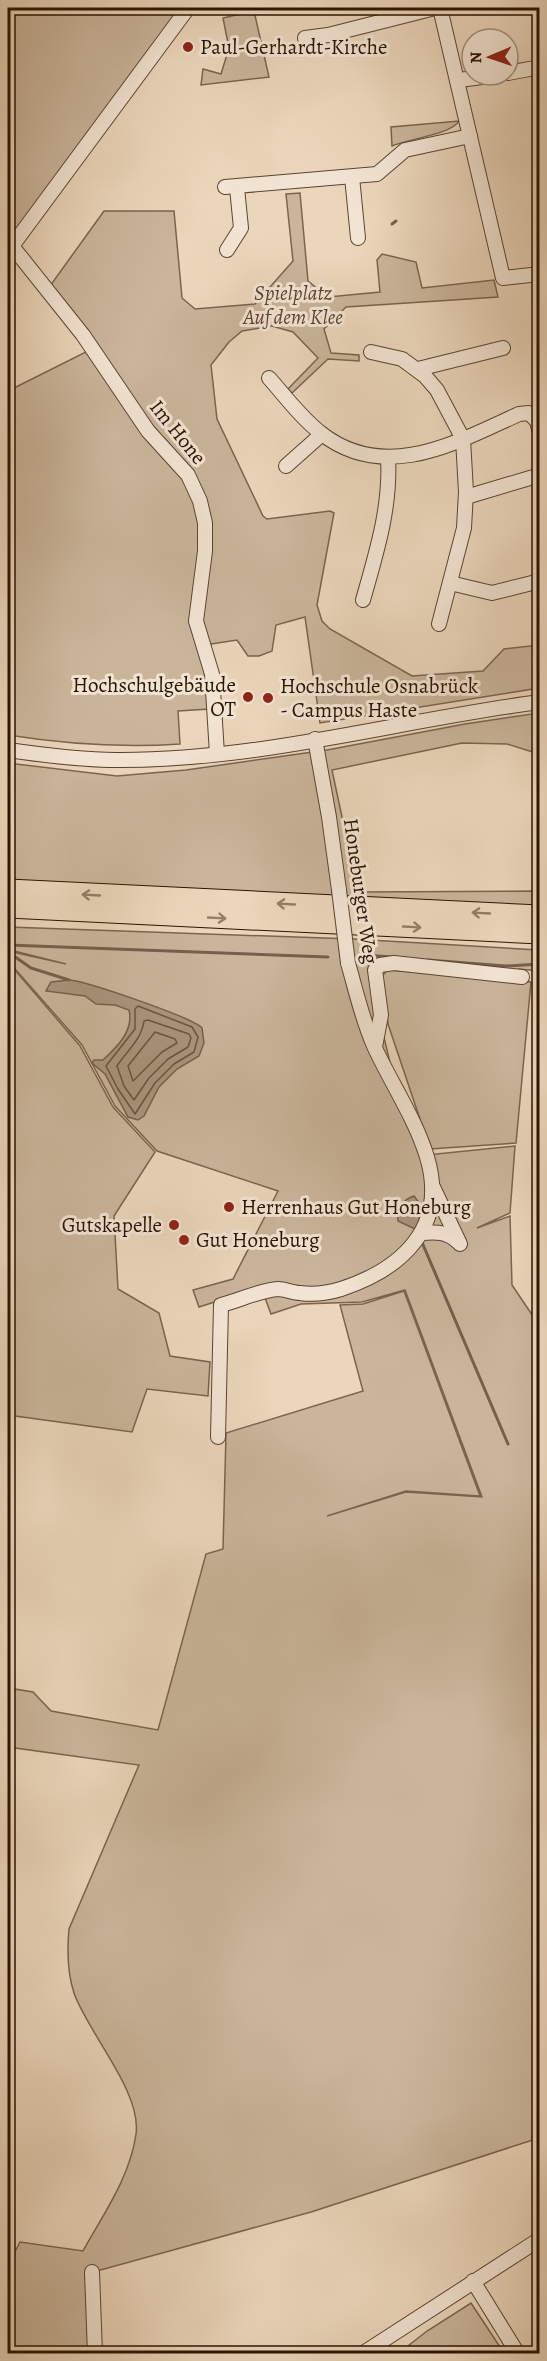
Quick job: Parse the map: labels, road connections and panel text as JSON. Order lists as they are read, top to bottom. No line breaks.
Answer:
{"streets":{"street":["Im Hone","Honeburger Weg"]},"parks":["Spielplatz Auf dem Klee"],"places":["Paul-Gerhardt-Kirche","Hochschulgebäude OT","Hochschule Osnabrück - Campus Haste","Herrenhaus Gut Honeburg","Gutskapelle","Gut Honeburg"],"north":"left"}
